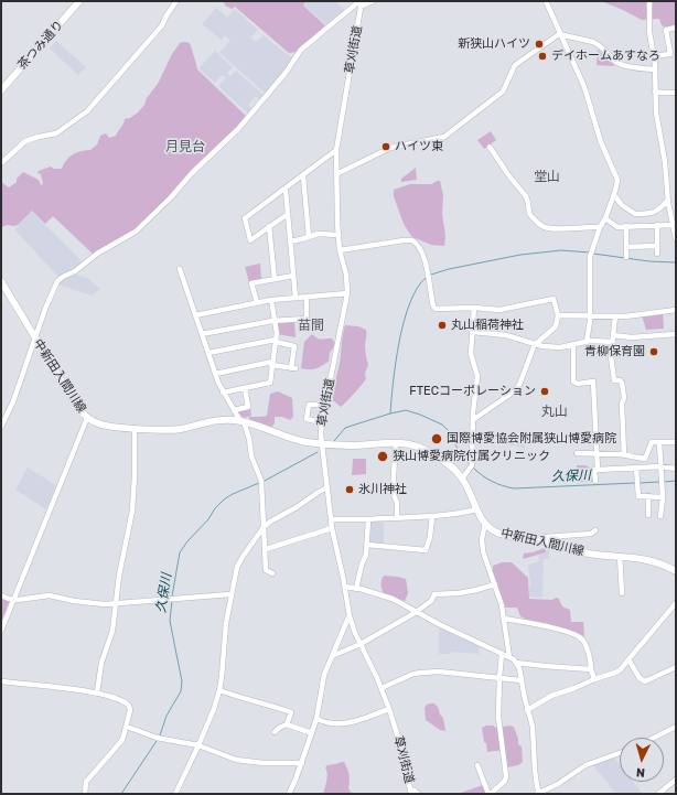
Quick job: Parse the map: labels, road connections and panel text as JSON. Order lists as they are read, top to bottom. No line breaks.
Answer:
{"streets":{"main road":["茶つみ通り","中新田入間川線"],"street":["草刈街道"]},"crossings":[["草刈街道","中新田入間川線"]],"districts":["月見台","堂山","苗間","丸山"],"water":["久保川"],"places":["新狭山ハイツ","デイホームあすなろ","ハイツ東","丸山稲荷神社","青柳保育園","FTECコーポレーション","国際博愛協会附属狭山博愛病院","狭山博愛病院付属クリニック","氷川神社"],"north":"bottom"}
